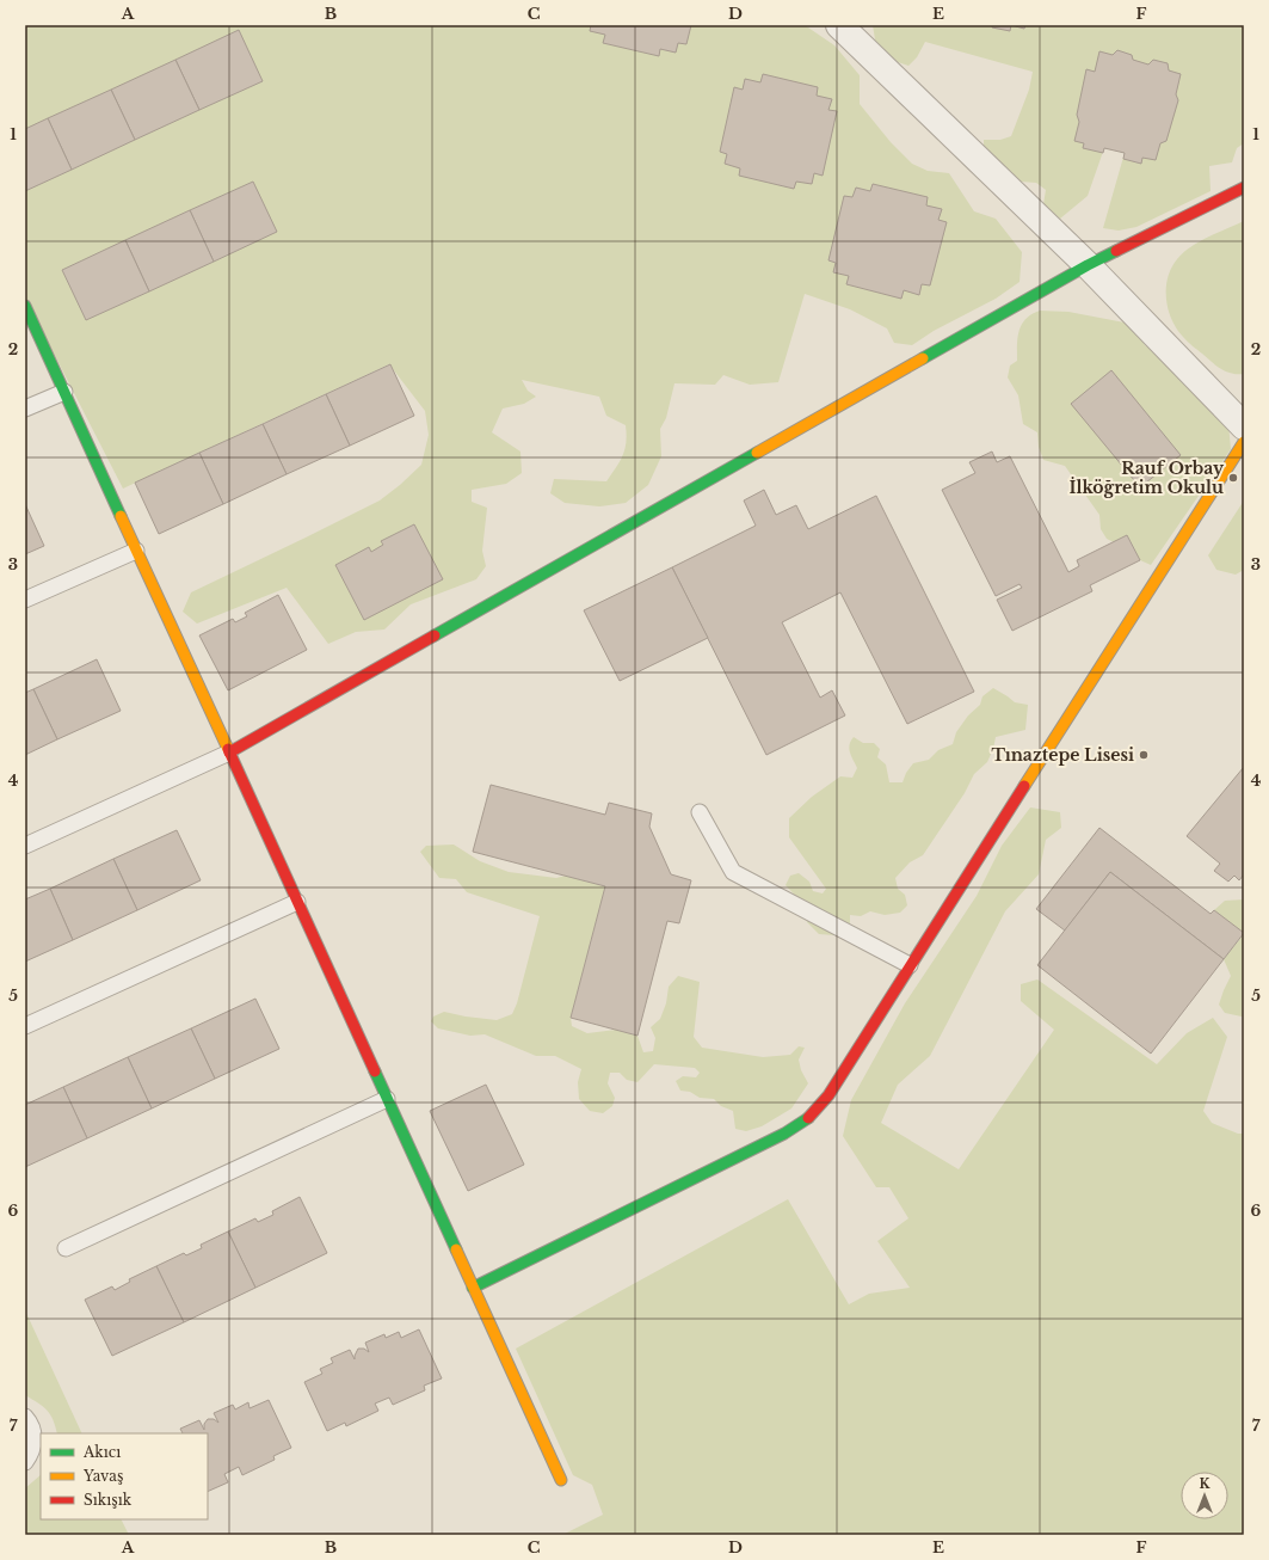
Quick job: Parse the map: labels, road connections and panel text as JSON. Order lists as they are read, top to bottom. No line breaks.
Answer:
{"places":["Rauf Orbay İlköğretim Okulu","Tınaztepe Lisesi"],"legend":["Akıcı","Yavaş","Sıkışık"],"north":"top","grid":{"columns":["A","B","C","D","E","F"],"rows":["1","2","3","4","5","6","7"]}}
